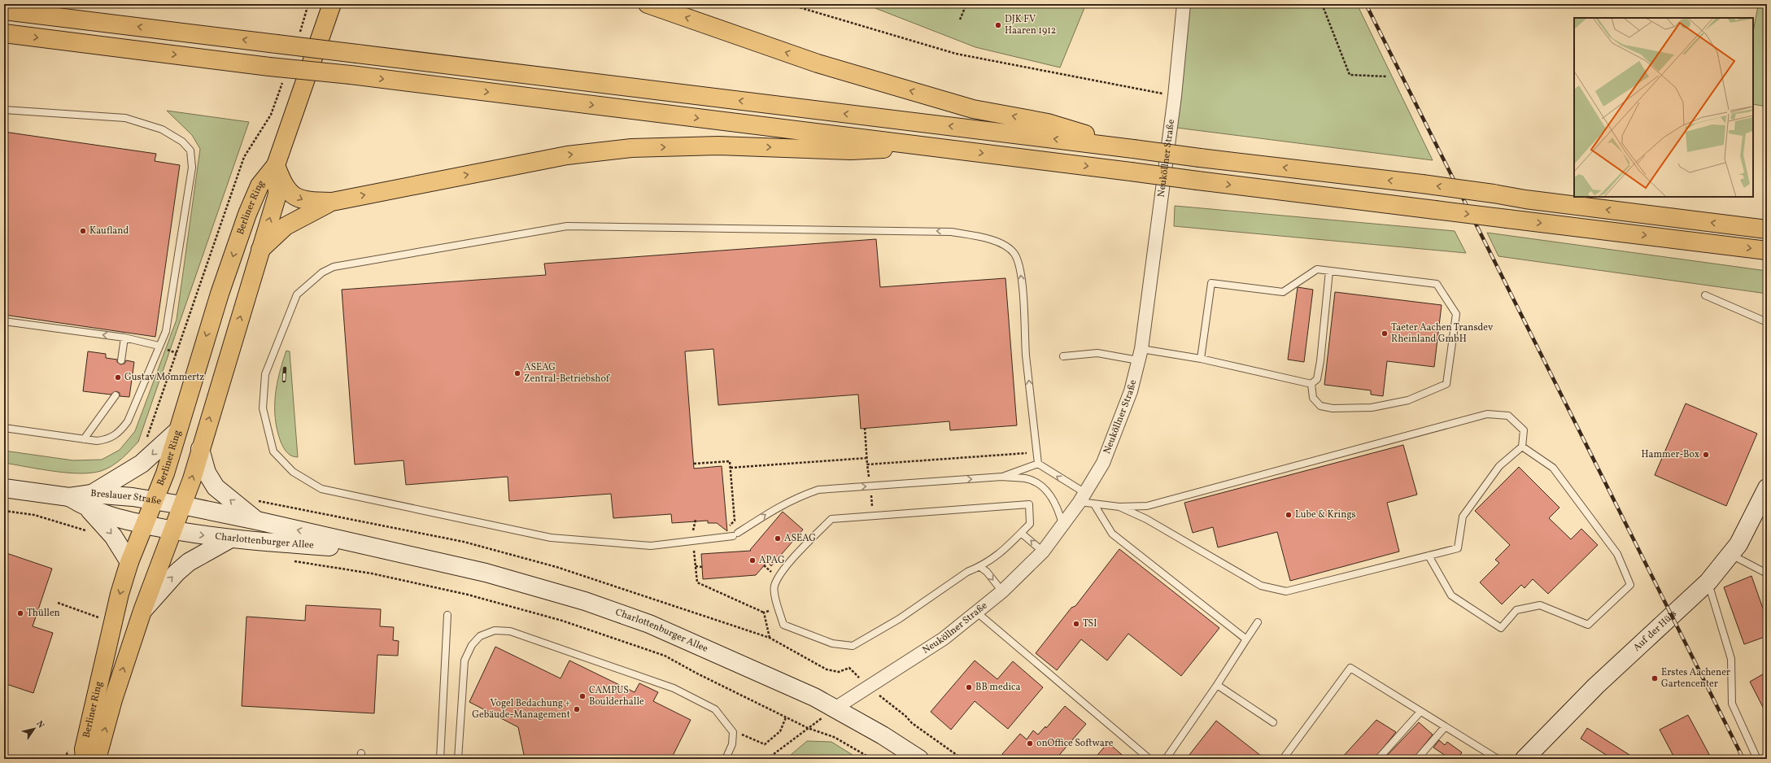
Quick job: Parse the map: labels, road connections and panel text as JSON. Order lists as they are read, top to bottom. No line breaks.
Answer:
{"streets":{"main road":["Berliner Ring"],"street":["Neuköllner Straße","Breslauer Straße","Charlottenburger Allee","Auf der Hüls"]},"crossings":[["Neuköllner Straße","Charlottenburger Allee"],["Berliner Ring","Breslauer Straße"],["Berliner Ring","Charlottenburger Allee"],["Breslauer Straße","Charlottenburger Allee"]],"places":["DJK FV Haaren 1912","Kaufland","Taeter Aachen Transdev Rheinland GmbH","ASEAG Zentral-Betriebshof","Gustav Mommertz","Hammer-Box","Lube & Krings","ASEAG","APAG","Thüllen","TSI","Erstes Aachener Gartencenter","BB medica","CAMPUS Boulderhalle","Vogel Bedachung + Gebäude-Management","onOffice Software"],"north":"top right"}
